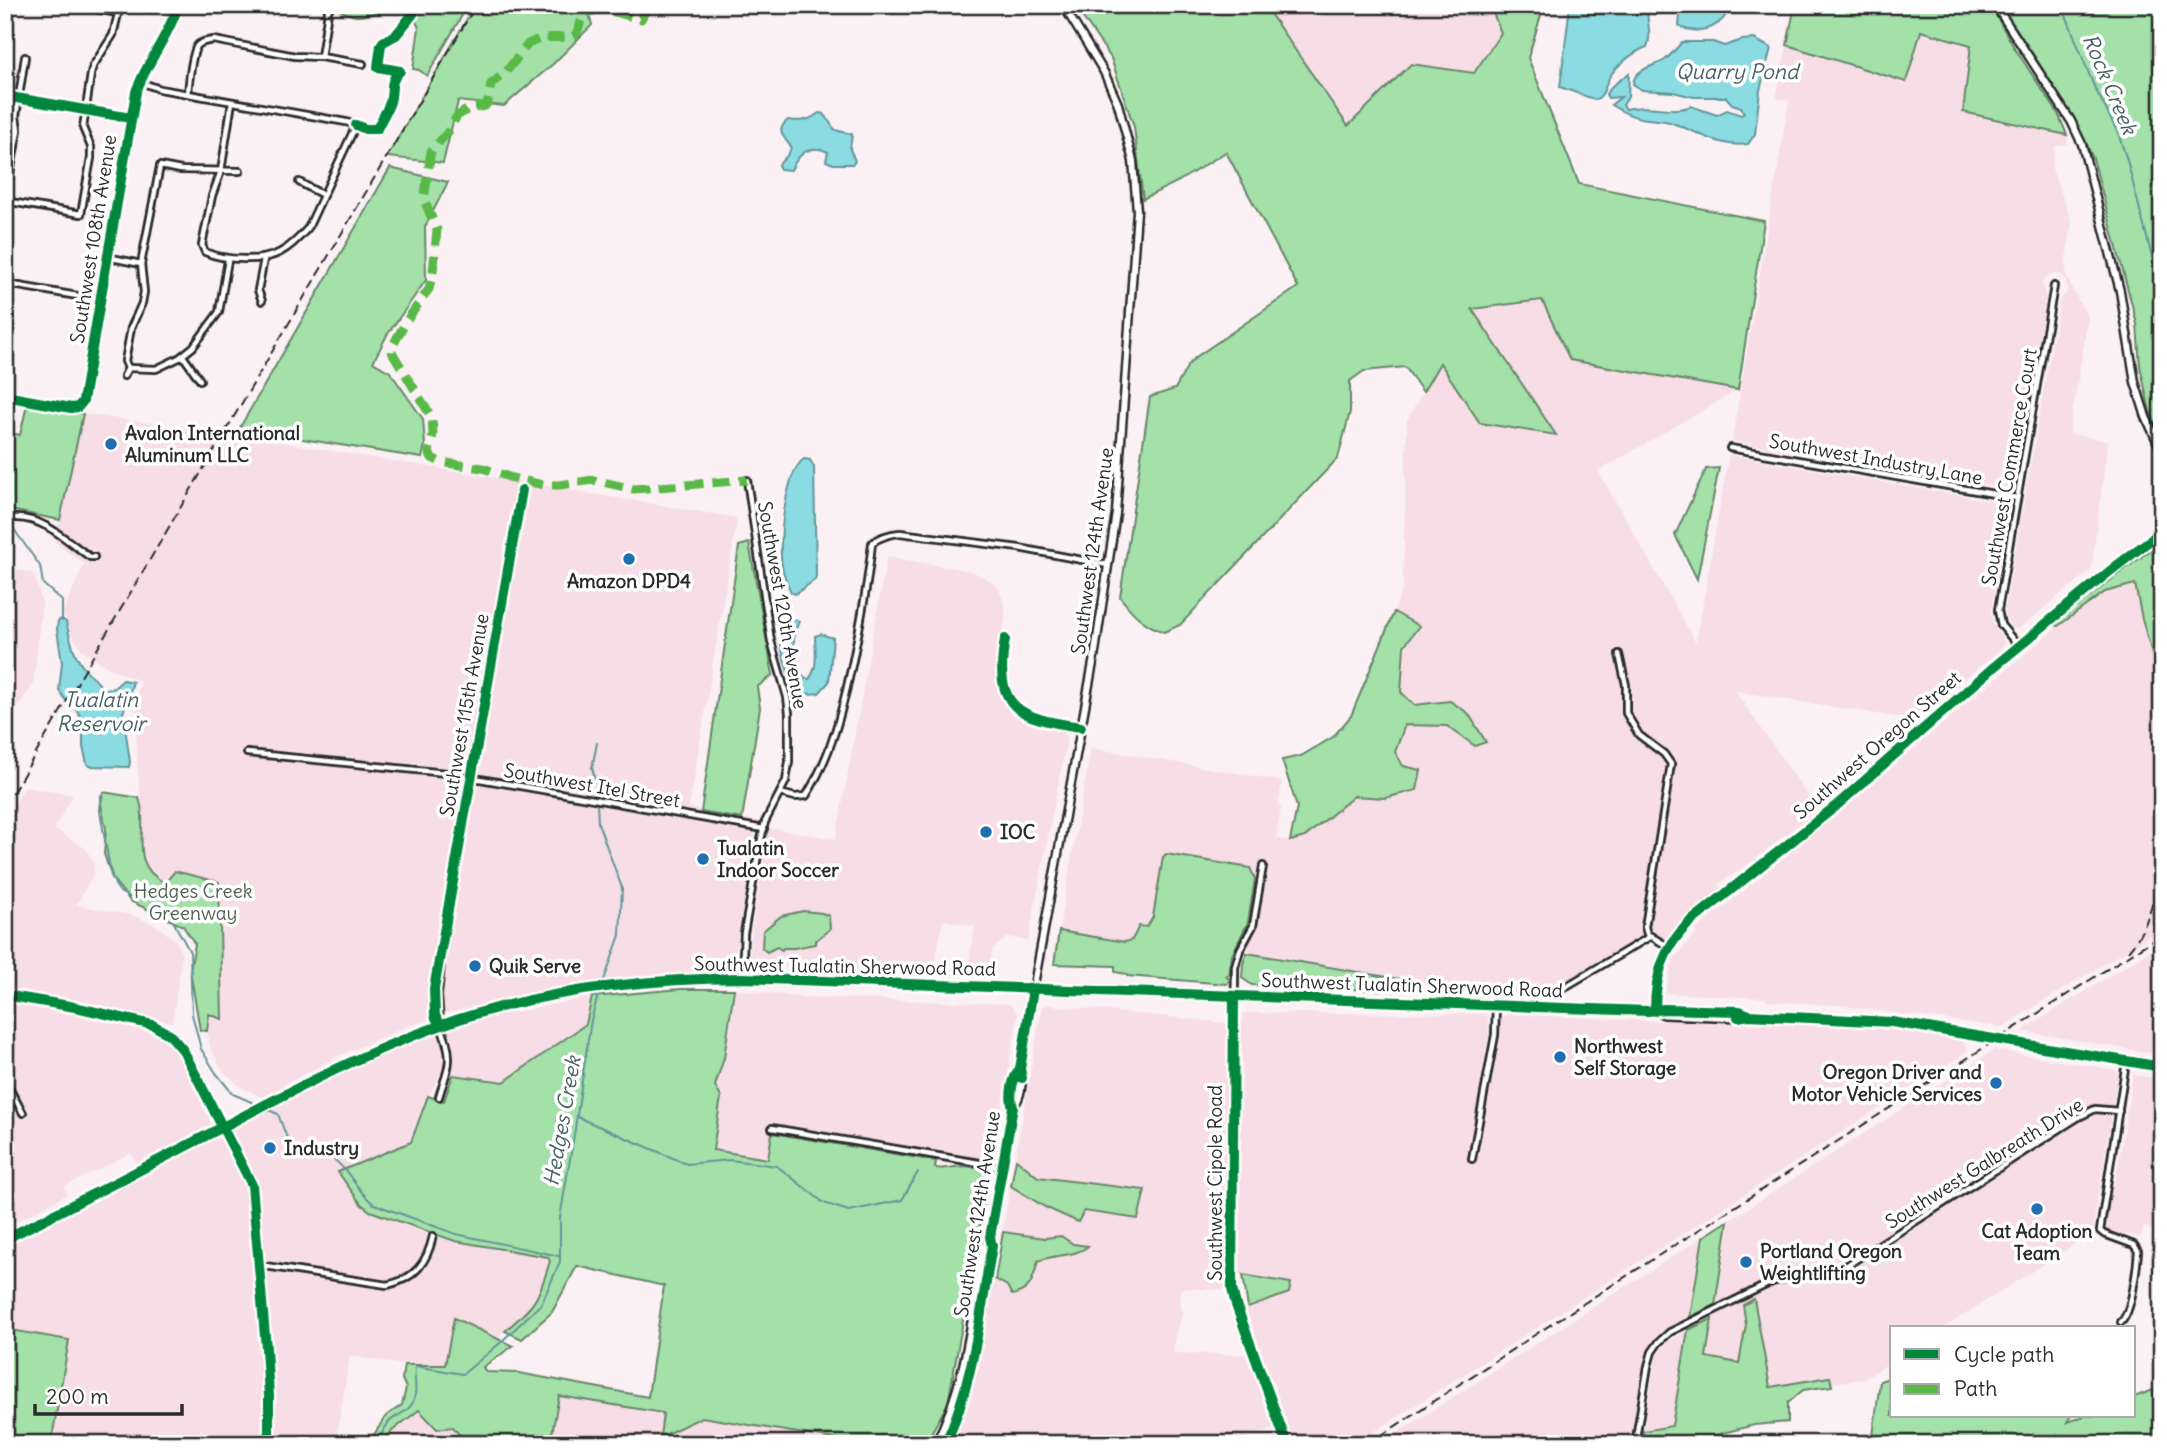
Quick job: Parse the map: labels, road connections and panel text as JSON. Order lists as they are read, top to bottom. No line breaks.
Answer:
{"streets":{"highway":["Southwest Tualatin Sherwood Road"],"main road":["Southwest 124th Avenue","Southwest Oregon Street"],"street":["Southwest 108th Avenue","Southwest Industry Lane","Southwest Commerce Court","Southwest 120th Avenue","Southwest 115th Avenue","Southwest Itel Street","Southwest Galbreath Drive","Southwest Cipole Road"]},"crossings":[["Southwest Industry Lane","Southwest Commerce Court"],["Southwest Commerce Court","Southwest Oregon Street"],["Southwest 124th Avenue","Southwest Tualatin Sherwood Road"],["Southwest 120th Avenue","Southwest Itel Street"],["Southwest 120th Avenue","Southwest Tualatin Sherwood Road"],["Southwest 115th Avenue","Southwest Itel Street"],["Southwest 115th Avenue","Southwest Tualatin Sherwood Road"],["Southwest Oregon Street","Southwest Tualatin Sherwood Road"],["Southwest Tualatin Sherwood Road","Southwest Cipole Road"]],"water":["Quarry Pond","Rock Creek","Tualatin Reservoir","Hedges Creek"],"parks":["Hedges Creek Greenway"],"places":["Avalon International Aluminum LLC","Amazon DPD4","IOC","Tualatin Indoor Soccer","Quik Serve","Northwest Self Storage","Oregon Driver and Motor Vehicle Services","Industry","Cat Adoption Team","Portland Oregon Weightlifting"],"legend":["Cycle path","Path"],"scale_bar":"200 m"}
